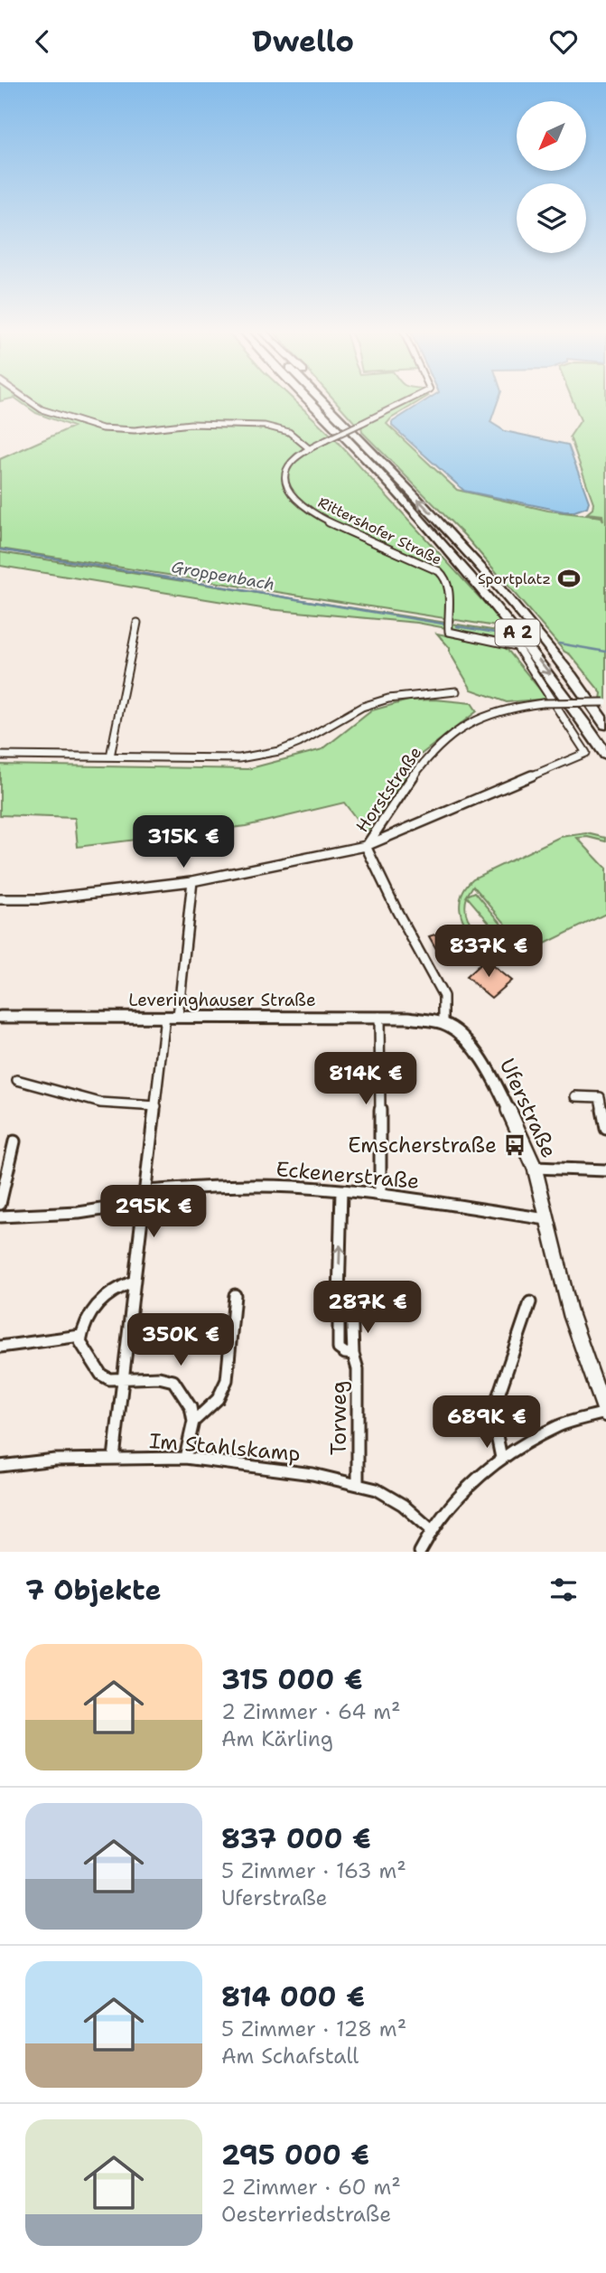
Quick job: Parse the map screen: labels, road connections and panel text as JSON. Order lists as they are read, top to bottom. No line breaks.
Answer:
{"streets":{"highway":["A 2"],"main road":["Leveringhauser Straße","Uferstraße"],"street":["Rittershofer Straße","Horststraße","Eckenerstraße","Torweg","Im Stahlskamp"]},"crossings":[["Rittershofer Straße","Horststraße"],["Leveringhauser Straße","Uferstraße"],["Uferstraße","Eckenerstraße"],["Eckenerstraße","Torweg"],["Torweg","Im Stahlskamp"]],"one_way":["Torweg"],"water":["Groppenbach"],"places":{"sports":["Sportplatz"],"bus stop":["Emscherstraße"]},"north":"bottom left","page":{"header":"Dwello","price":["315K €","837K €","814K €","295K €","287K €","350K €","689K €"],"heading":"7 Objekte","list":[{"name":"315 000 €","note":"2 Zimmer · 64 m² · Am Kärling"},{"name":"837 000 €","note":"5 Zimmer · 163 m² · Uferstraße"},{"name":"814 000 €","note":"5 Zimmer · 128 m² · Am Schafstall"},{"name":"295 000 €","note":"2 Zimmer · 60 m² · Oesterriedstraße"}]}}
